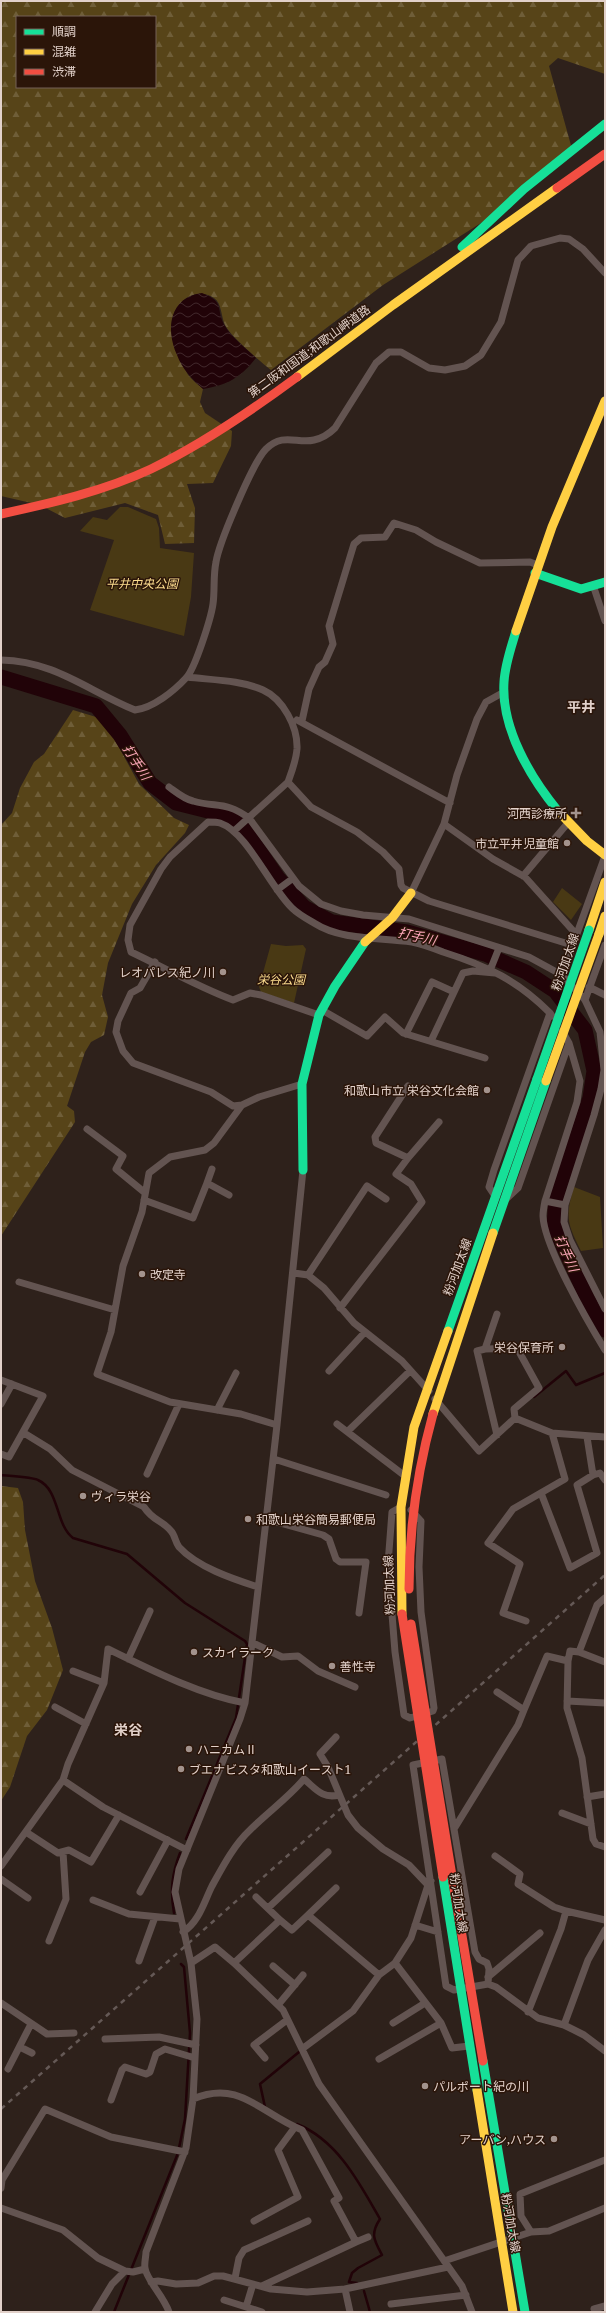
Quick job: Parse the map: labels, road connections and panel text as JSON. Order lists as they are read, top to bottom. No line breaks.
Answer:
{"streets":{"main road":["第二阪和国道;和歌山岬道路","粉河加太線"]},"districts":["平井","栄谷"],"water":["打手川"],"parks":["平井中央公園","栄谷公園"],"places":{"health":["河西診療所"],"other":["市立平井児童館","レオパレス紀ノ川","和歌山市立 栄谷文化会館","改定寺","栄谷保育所","ヴィラ栄谷","和歌山栄谷簡易郵便局","スカイラーク","善性寺","ハニカムⅡ","ブエナビスタ和歌山イースト1","パルポート紀の川","アーバン,ハウス"]},"legend":["順調","混雑","渋滞"]}
